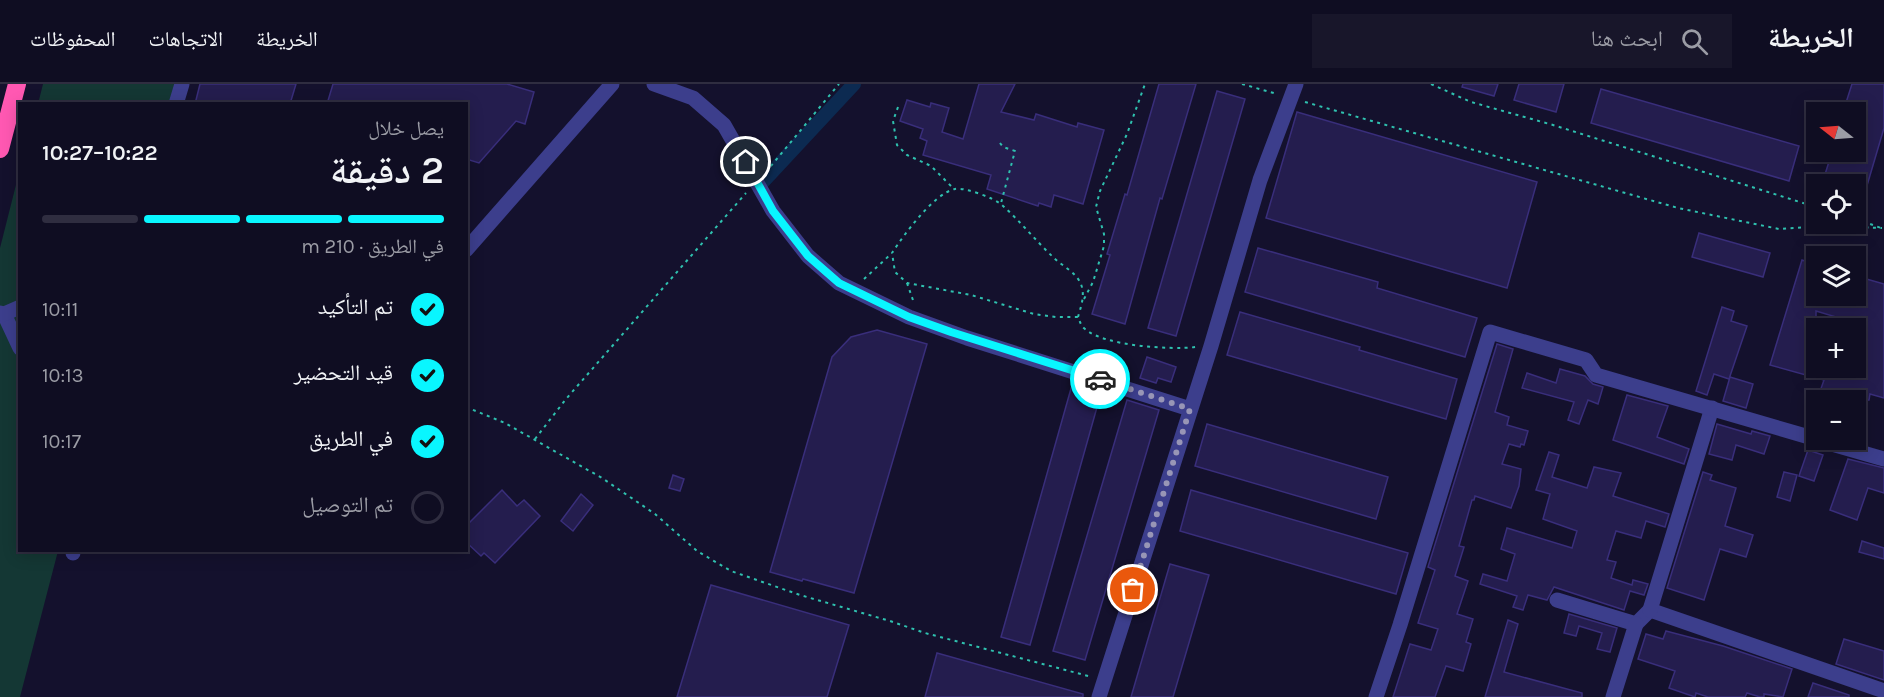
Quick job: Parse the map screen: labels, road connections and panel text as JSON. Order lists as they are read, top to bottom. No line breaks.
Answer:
{"north":"left","page":{"header":"الخريطة","search":"ابحث هنا","nav":["الخريطة","الاتجاهات","المحفوظات"],"map_buttons":["+","−"],"heading":["2 دقيقة","يصل خلال","10:22–10:27"],"bar":"في الطريق · 210 m","list":[["تم التأكيد","10:11"],["قيد التحضير","10:13"],["في الطريق","10:17"],"تم التوصيل"]}}
